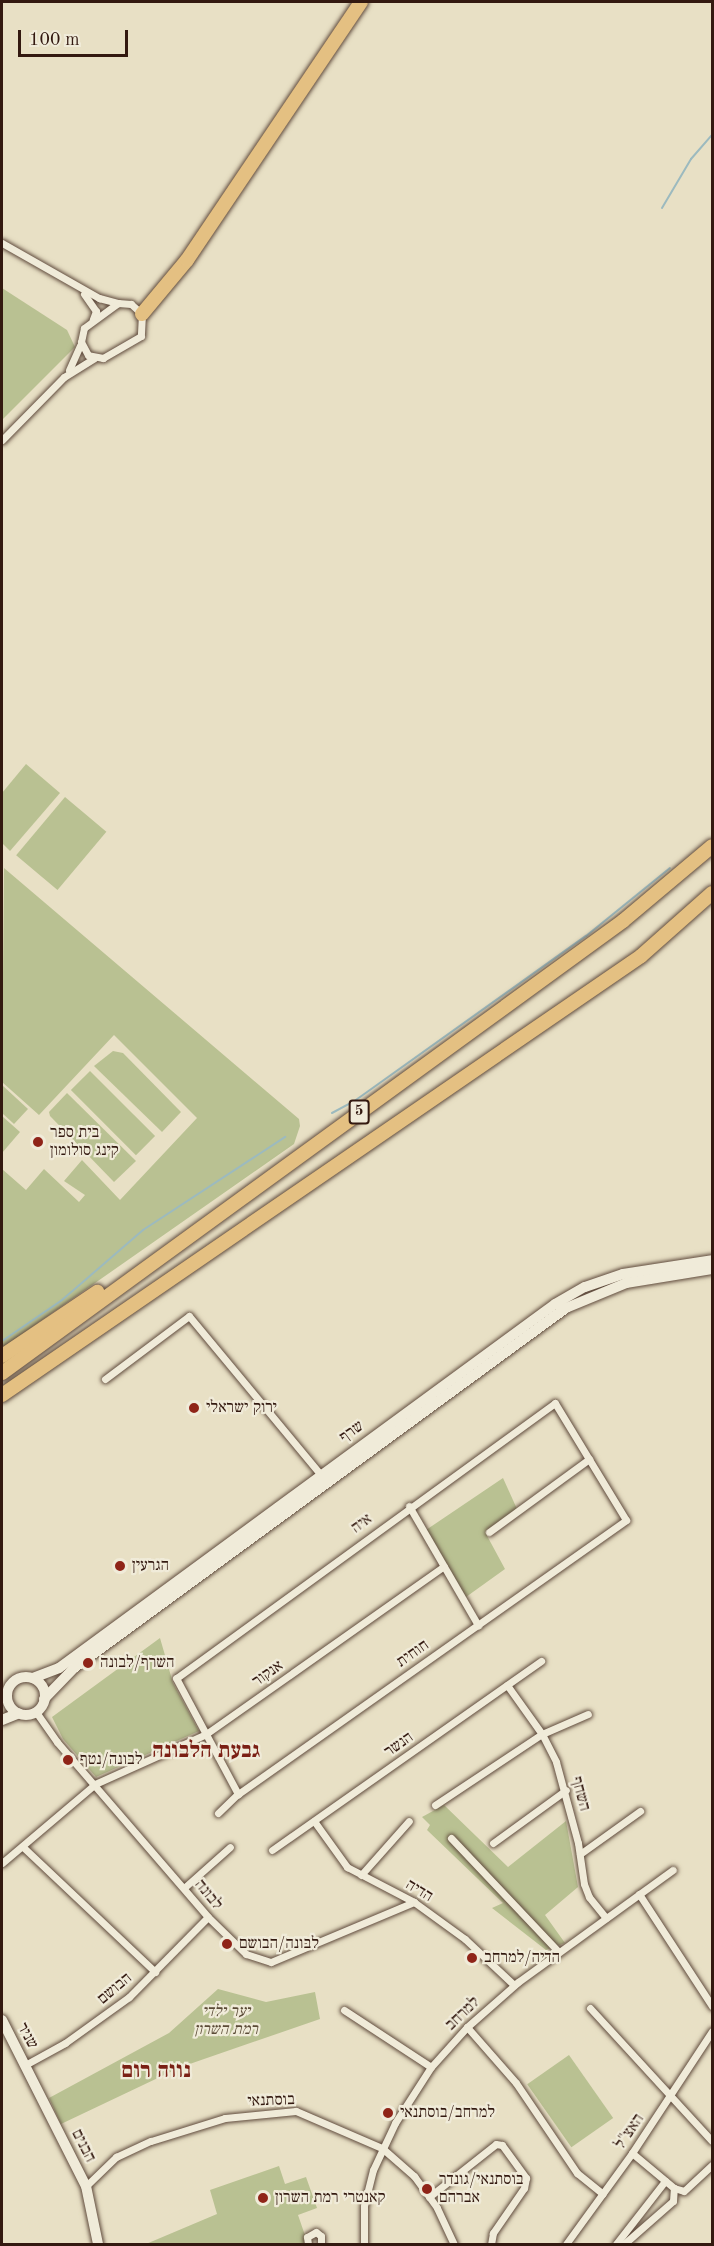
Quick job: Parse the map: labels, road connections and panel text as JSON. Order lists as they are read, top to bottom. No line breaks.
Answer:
{"streets":{"highway":["5"],"street":["שרף","איה","חוחית","אנקור","הנשר","השחף","הדיה","לבונה","הבושם","למרחב","שניר","בוסתנאי","האצ\"ל","הבנים"]},"crossings":[["שרף","לבונה"],["איה","חוחית"],["איה","אנקור"],["אנקור","לבונה"],["הנשר","השחף"],["הנשר","הדיה"],["השחף","למרחב"],["הדיה","לבונה"],["הדיה","למרחב"],["לבונה","הבושם"],["הבושם","שניר"],["הבושם","הבנים"],["למרחב","בוסתנאי"],["שניר","הבנים"],["בוסתנאי","הבנים"]],"districts":["גבעת הלבונה","נווה רום"],"parks":["יער ילדי רמת השרון"],"places":["בית ספר קינג סולומון","ירוק ישראלי","הגרעין","השרף/לבונה","לבונה/נטף","לבונה/הבושם","הדיה/למרחב","למרחב/בוסתנאי","בוסתנאי/גונדר אברהם","קאנטרי רמת השרון"],"scale_bar":"100 m"}
